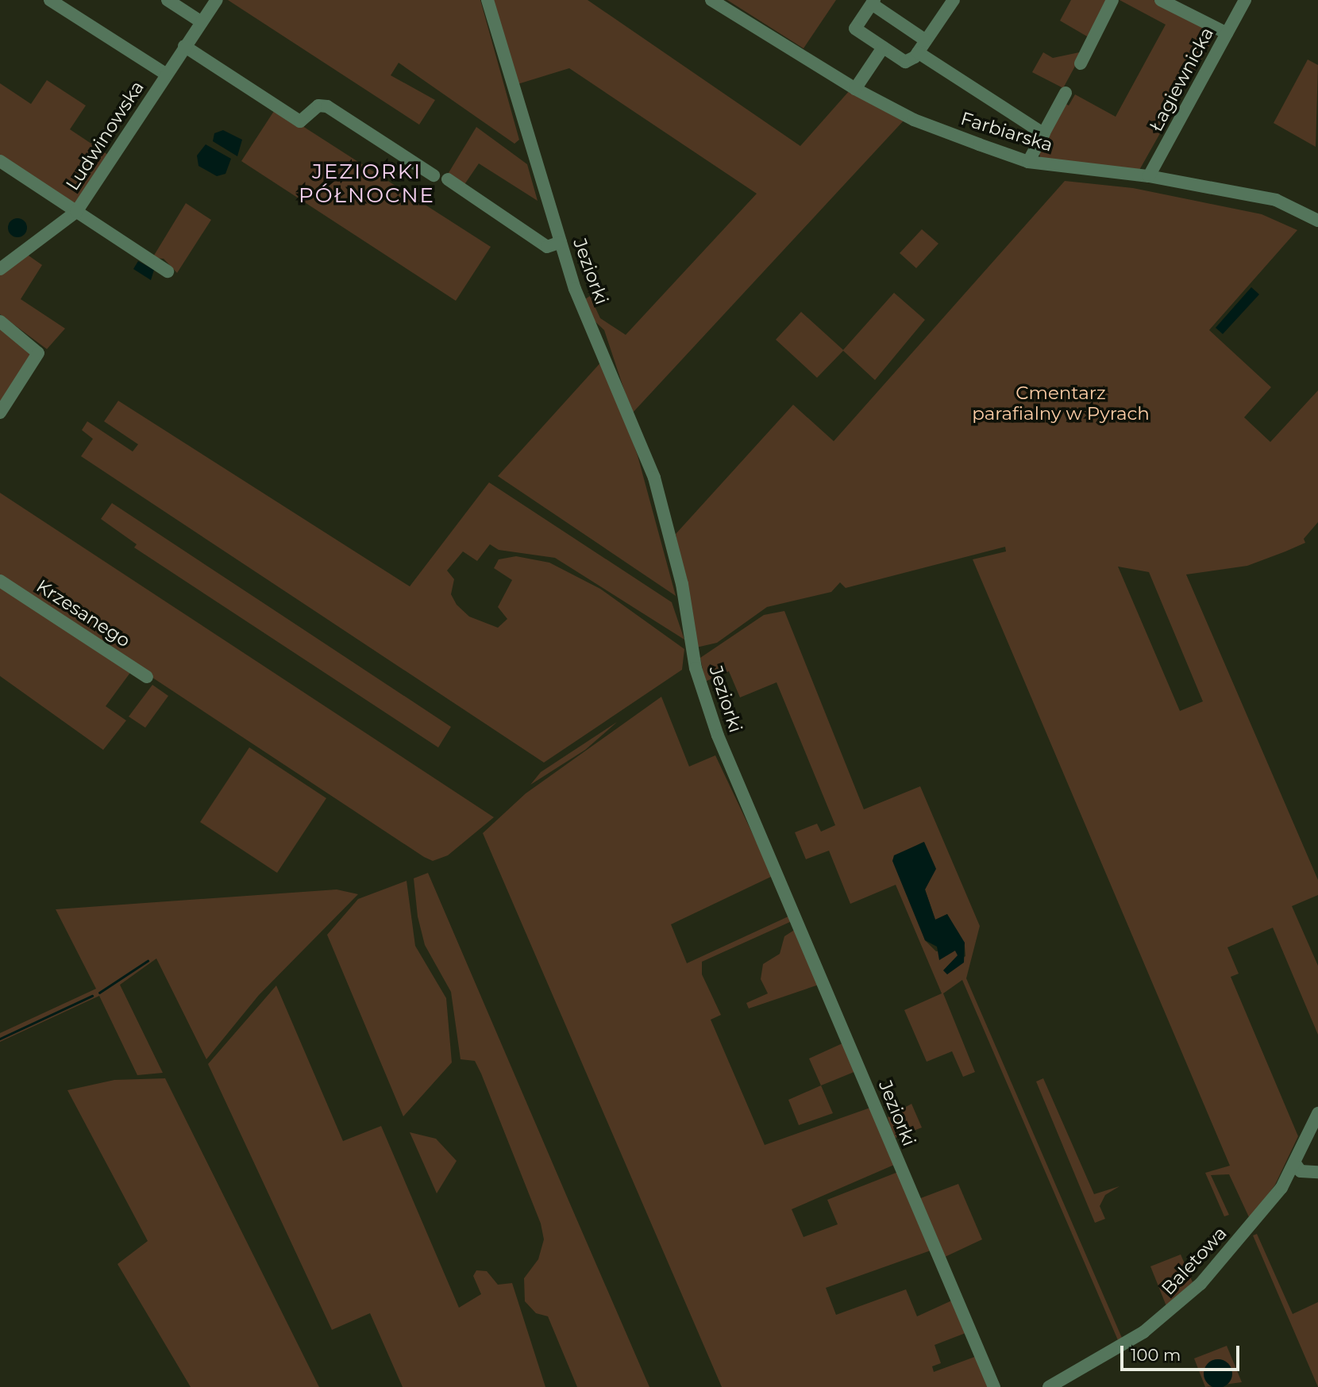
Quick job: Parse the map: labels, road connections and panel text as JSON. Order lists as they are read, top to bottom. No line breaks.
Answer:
{"streets":{"street":["Łagiewnicka","Farbiarska","Ludwinowska","Jeziorki","Krzesanego","Baletowa"]},"crossings":[["Łagiewnicka","Farbiarska"]],"districts":["JEZIORKI PÓŁNOCNE"],"parks":["Cmentarz parafialny w Pyrach"],"scale_bar":"100 m"}
